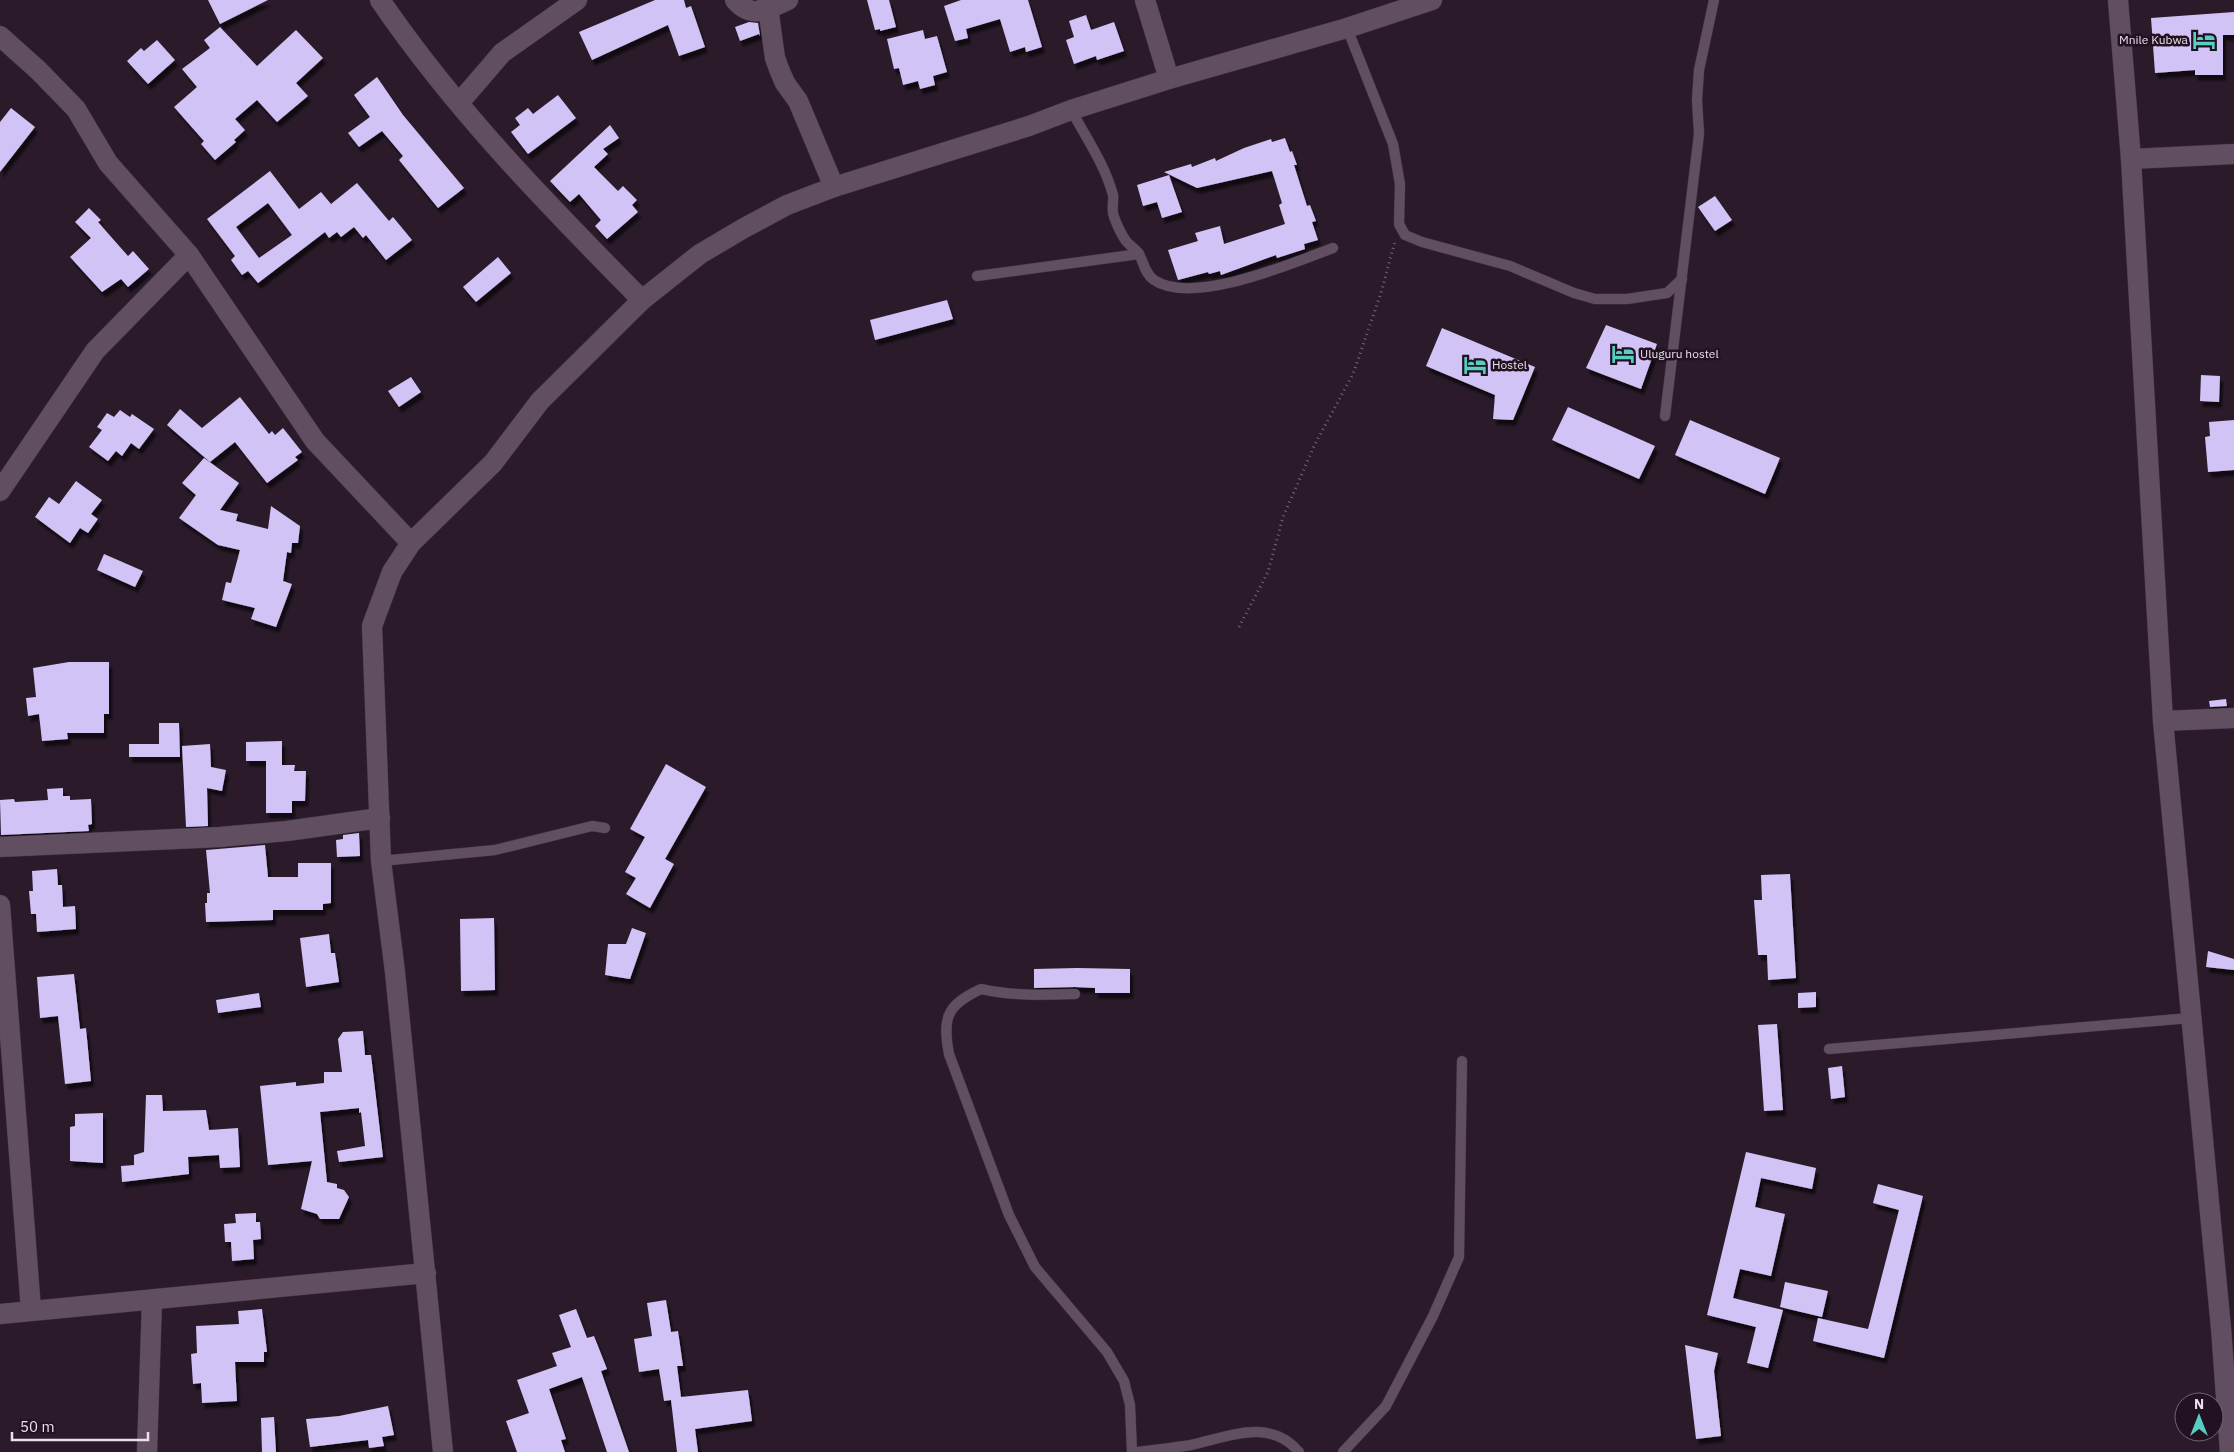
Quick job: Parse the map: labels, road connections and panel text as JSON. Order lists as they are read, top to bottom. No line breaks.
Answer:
{"places":{"hotel":["Mnile Kubwa","Uluguru hostel","Hostel"]},"scale_bar":"50 m","north":"top"}
